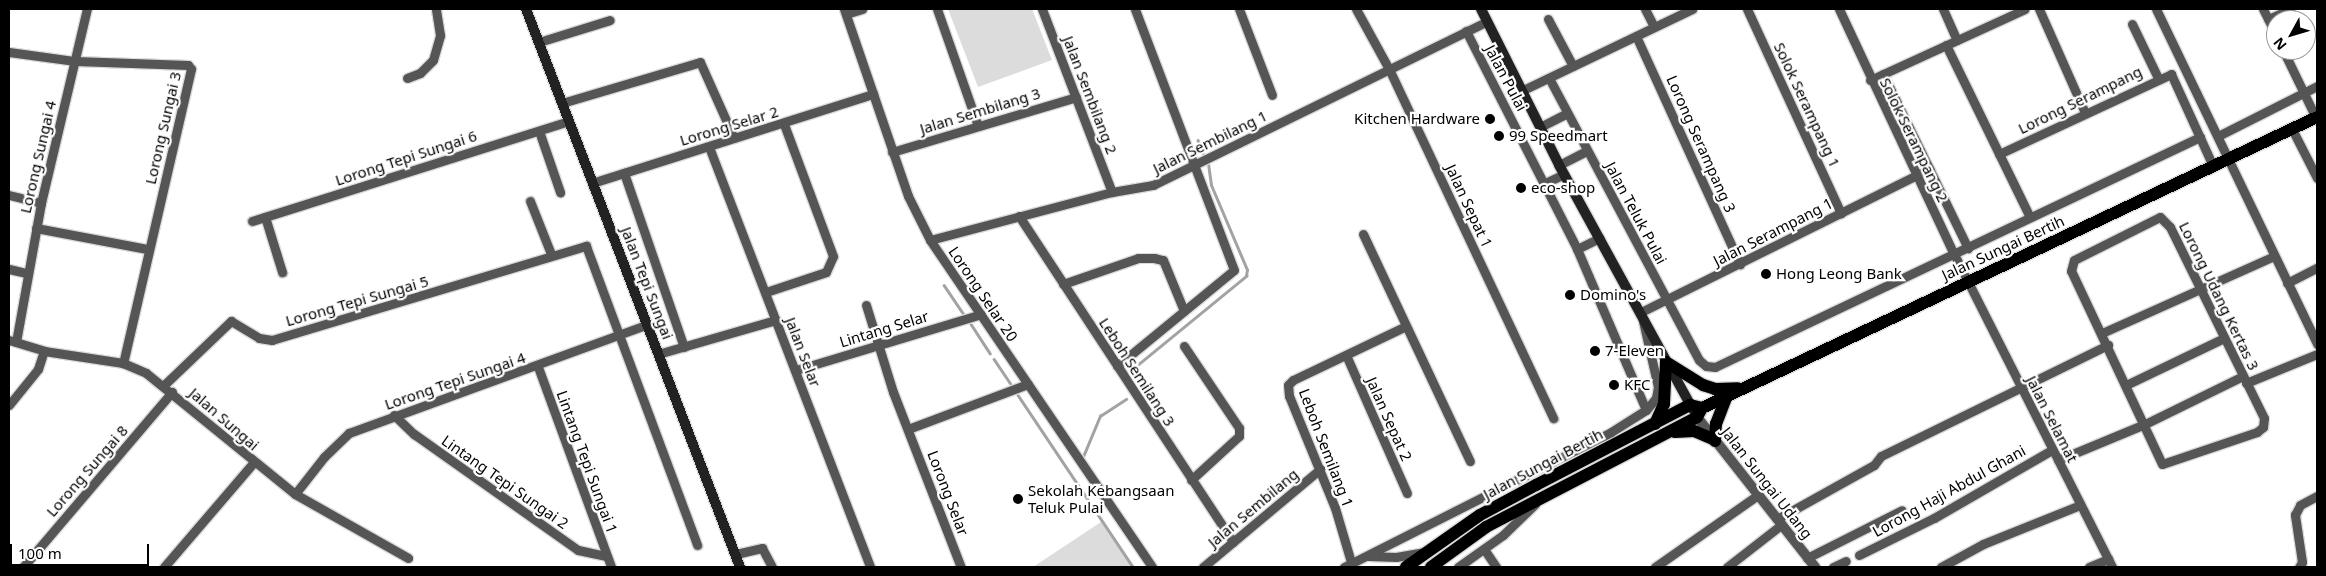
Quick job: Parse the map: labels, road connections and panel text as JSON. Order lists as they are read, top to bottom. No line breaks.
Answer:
{"streets":{"main road":["Jalan Sungai Bertih","Jalan Tepi Sungai"],"street":["Jalan Pulai","Jalan Sembilang 2","Lorong Serampang","Solok Serampang 1","Jalan Sembilang 3","Lorong Selar 2","Lorong Sungai 3","Solok Serampang 2","Jalan Sembilang 1","Lorong Serampang 3","Lorong Sungai 4","Lorong Tepi Sungai 6","Jalan Sepat 1","Jalan Teluk Pulai","Jalan Serampang 1","Lorong Selar 20","Lorong Udang Kertas 3","Lorong Tepi Sungai 5","Lintang Selar","Jalan Selar","Leboh Semilang 3","Lorong Tepi Sungai 4","Jalan Sungai","Jalan Sepat 2","Jalan Selamat","Leboh Semilang 1","Lintang Tepi Sungai 1","Lorong Sungai 8","Lintang Tepi Sungai 2","Jalan Sungai Udang","Lorong Haji Abdul Ghani","Lorong Selar","Jalan Sembilang"]},"crossings":[["Jalan Pulai","Jalan Sembilang 1"],["Jalan Sembilang 2","Jalan Sembilang 3"],["Jalan Sembilang 2","Jalan Sembilang 1"],["Lorong Serampang","Jalan Sungai Bertih"],["Solok Serampang 1","Jalan Serampang 1"],["Jalan Sembilang 3","Lorong Selar 20"],["Lorong Selar 2","Jalan Tepi Sungai"],["Lorong Selar 2","Lorong Selar 20"],["Lorong Selar 2","Jalan Selar"],["Lorong Sungai 3","Lorong Sungai 4"],["Lorong Sungai 3","Jalan Sungai"],["Solok Serampang 2","Jalan Serampang 1"],["Solok Serampang 2","Jalan Sungai Bertih"],["Solok Serampang 2","Jalan Selamat"],["Jalan Sembilang 1","Jalan Sepat 1"],["Jalan Sembilang 1","Lorong Selar 20"],["Jalan Sembilang 1","Leboh Semilang 3"],["Lorong Serampang 3","Jalan Serampang 1"],["Lorong Sungai 4","Jalan Sungai"],["Lorong Tepi Sungai 6","Jalan Tepi Sungai"],["Jalan Teluk Pulai","Jalan Serampang 1"],["Jalan Teluk Pulai","Jalan Sungai Bertih"],["Jalan Sungai Bertih","Jalan Selamat"],["Jalan Sungai Bertih","Jalan Sungai Udang"],["Jalan Tepi Sungai","Lorong Tepi Sungai 4"],["Lorong Selar 20","Lintang Selar"],["Lorong Tepi Sungai 5","Lorong Tepi Sungai 4"],["Lorong Tepi Sungai 5","Jalan Sungai"],["Lintang Selar","Jalan Selar"],["Lintang Selar","Lorong Selar"],["Leboh Semilang 3","Jalan Sembilang"],["Lorong Tepi Sungai 4","Jalan Sungai"],["Lorong Tepi Sungai 4","Lintang Tepi Sungai 1"],["Lorong Tepi Sungai 4","Lintang Tepi Sungai 2"],["Jalan Sungai","Lorong Sungai 8"],["Jalan Sepat 2","Leboh Semilang 1"],["Jalan Selamat","Lorong Haji Abdul Ghani"],["Leboh Semilang 1","Jalan Sembilang"],["Lintang Tepi Sungai 1","Lintang Tepi Sungai 2"]],"places":["Kitchen Hardware","99 Speedmart","eco-shop","Hong Leong Bank","Domino's","7-Eleven","KFC","Sekolah Kebangsaan Teluk Pulai"],"scale_bar":"100 m","north":"bottom left"}
